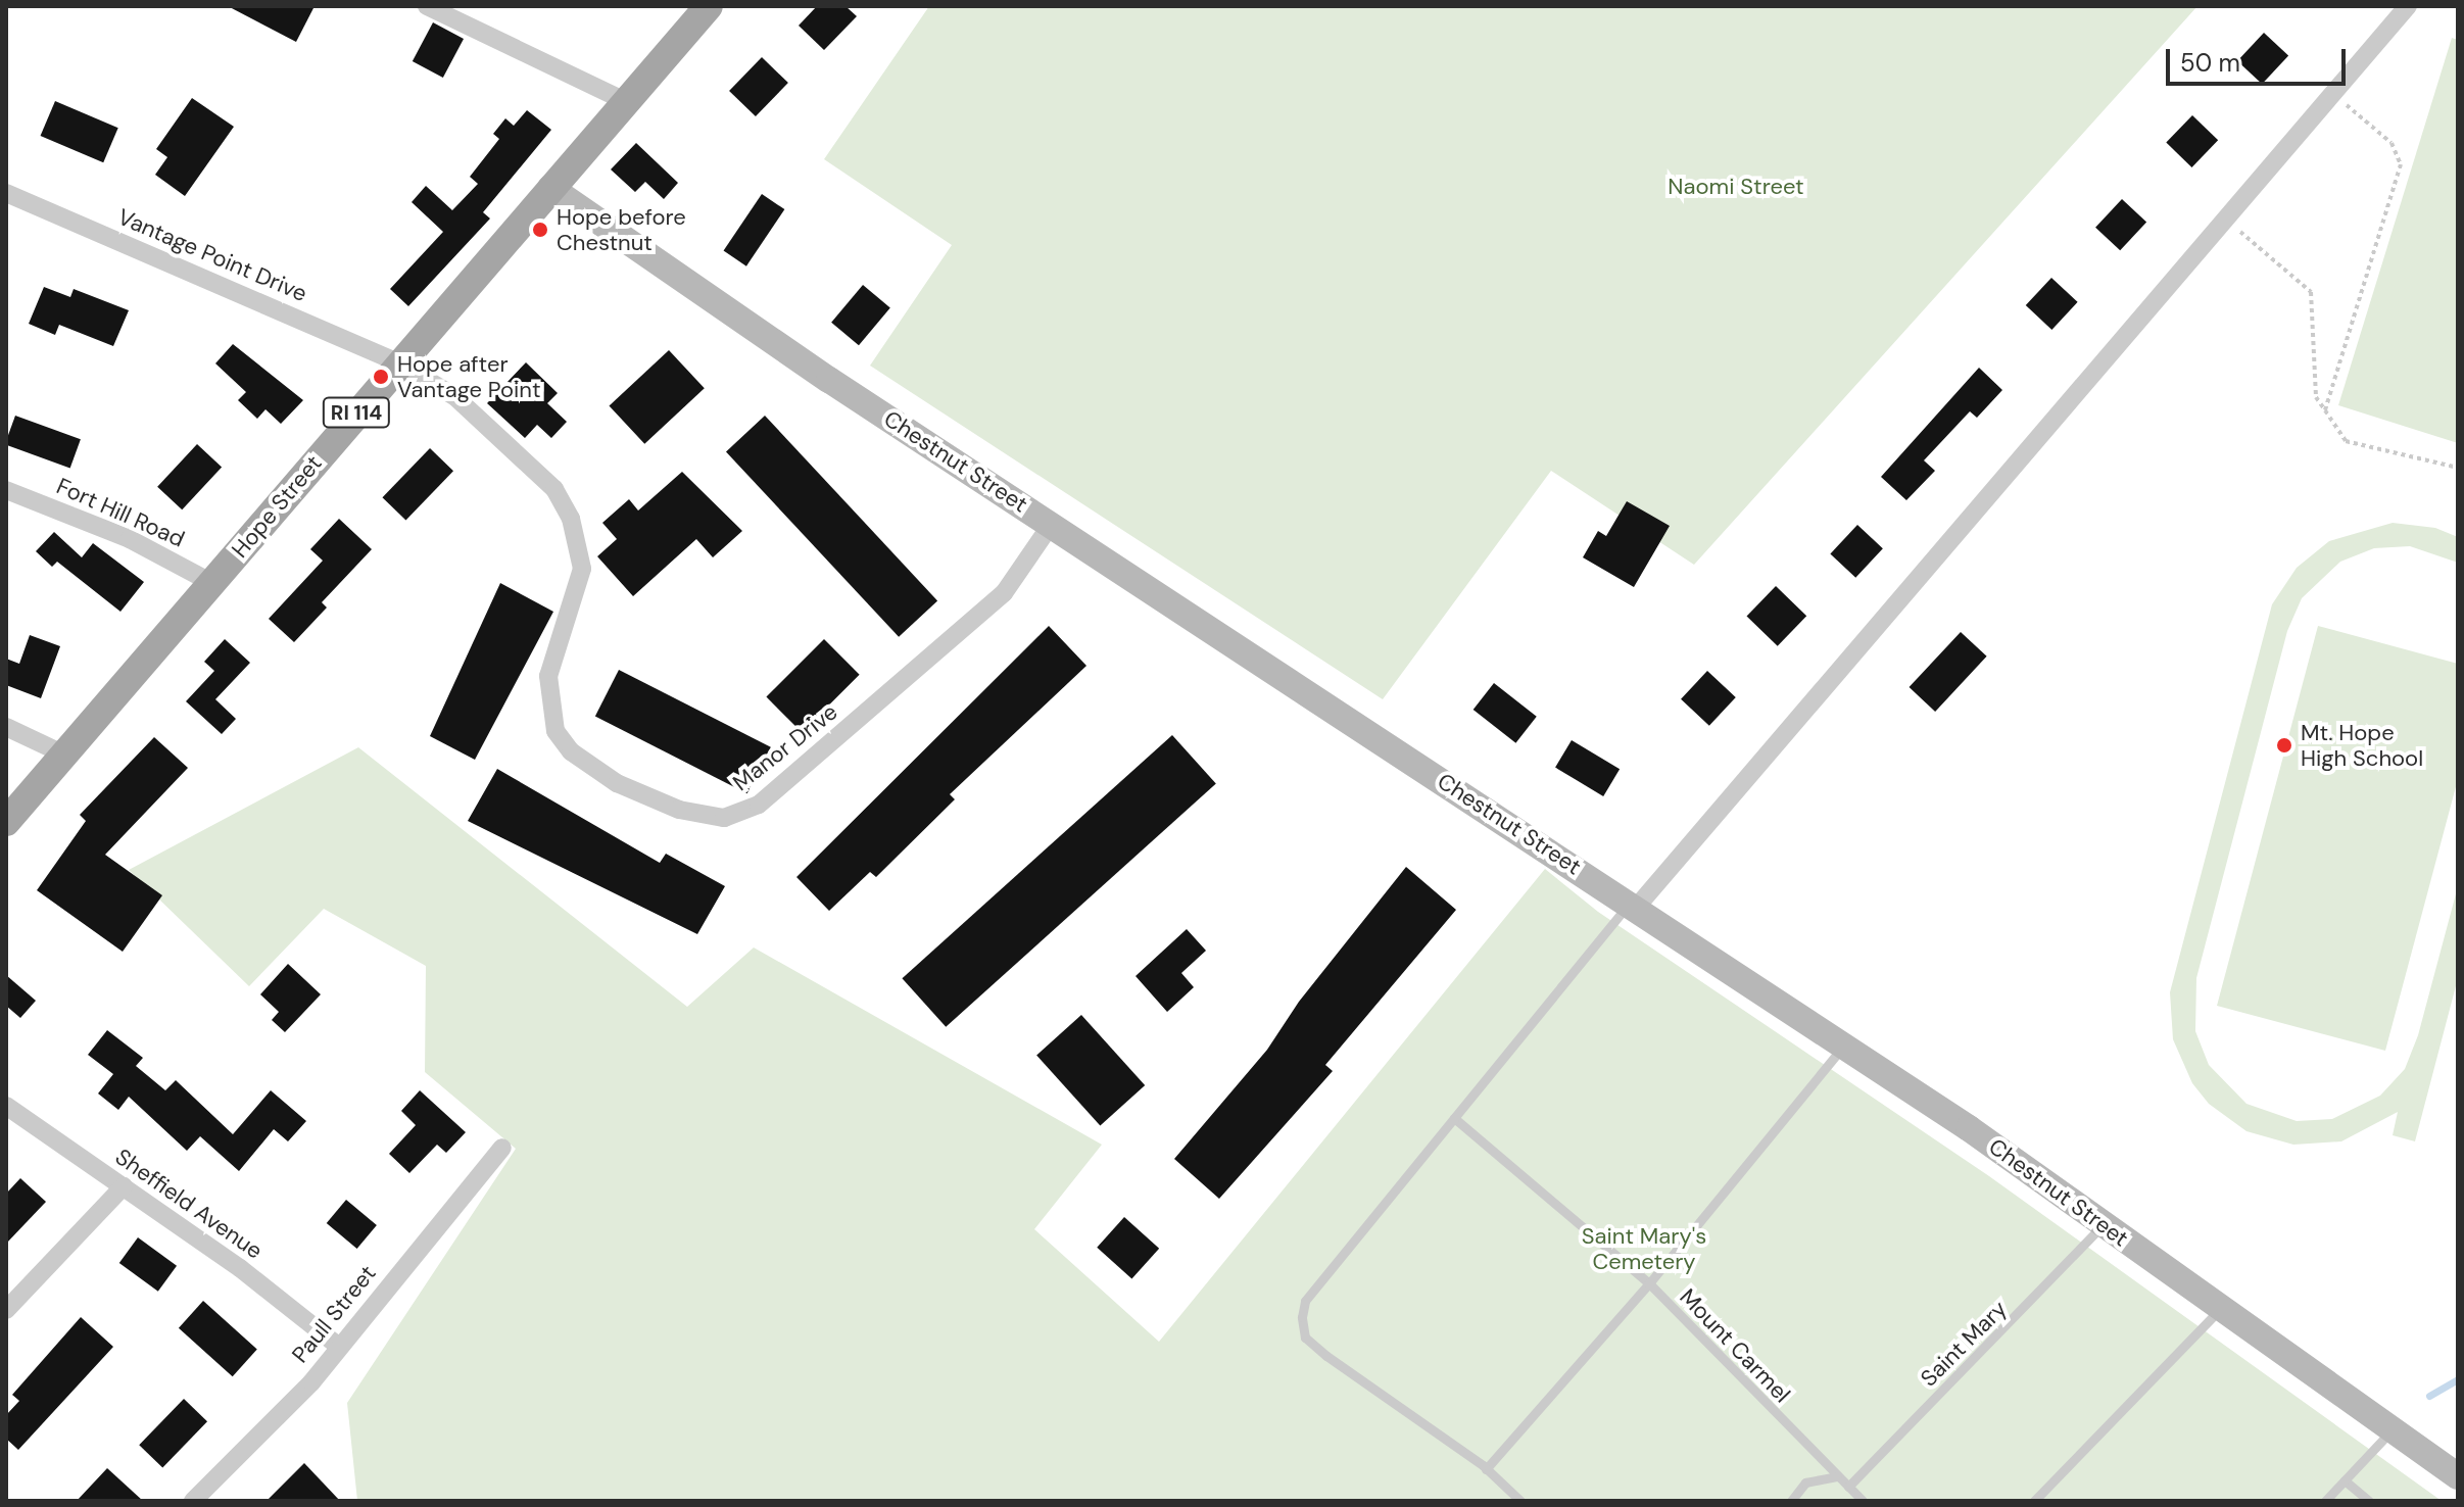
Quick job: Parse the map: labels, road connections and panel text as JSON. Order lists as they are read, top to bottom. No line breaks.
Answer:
{"streets":{"main road":["RI 114","Hope Street"],"street":["Vantage Point Drive","Chestnut Street","Fort Hill Road","Manor Drive","Sheffield Avenue","Paull Street"],"lane":["Saint Mary","Mount Carmel"]},"crossings":[["Vantage Point Drive","Hope Street"],["Vantage Point Drive","Manor Drive"],["Chestnut Street","Hope Street"],["Chestnut Street","Manor Drive"],["Chestnut Street","Saint Mary"],["Hope Street","Fort Hill Road"],["Hope Street","Manor Drive"],["Sheffield Avenue","Paull Street"],["Saint Mary","Mount Carmel"]],"parks":["Naomi Street","Saint Mary's Cemetery"],"places":["Hope before Chestnut","Hope after Vantage Point","Mt. Hope High School"],"scale_bar":"50 m"}
